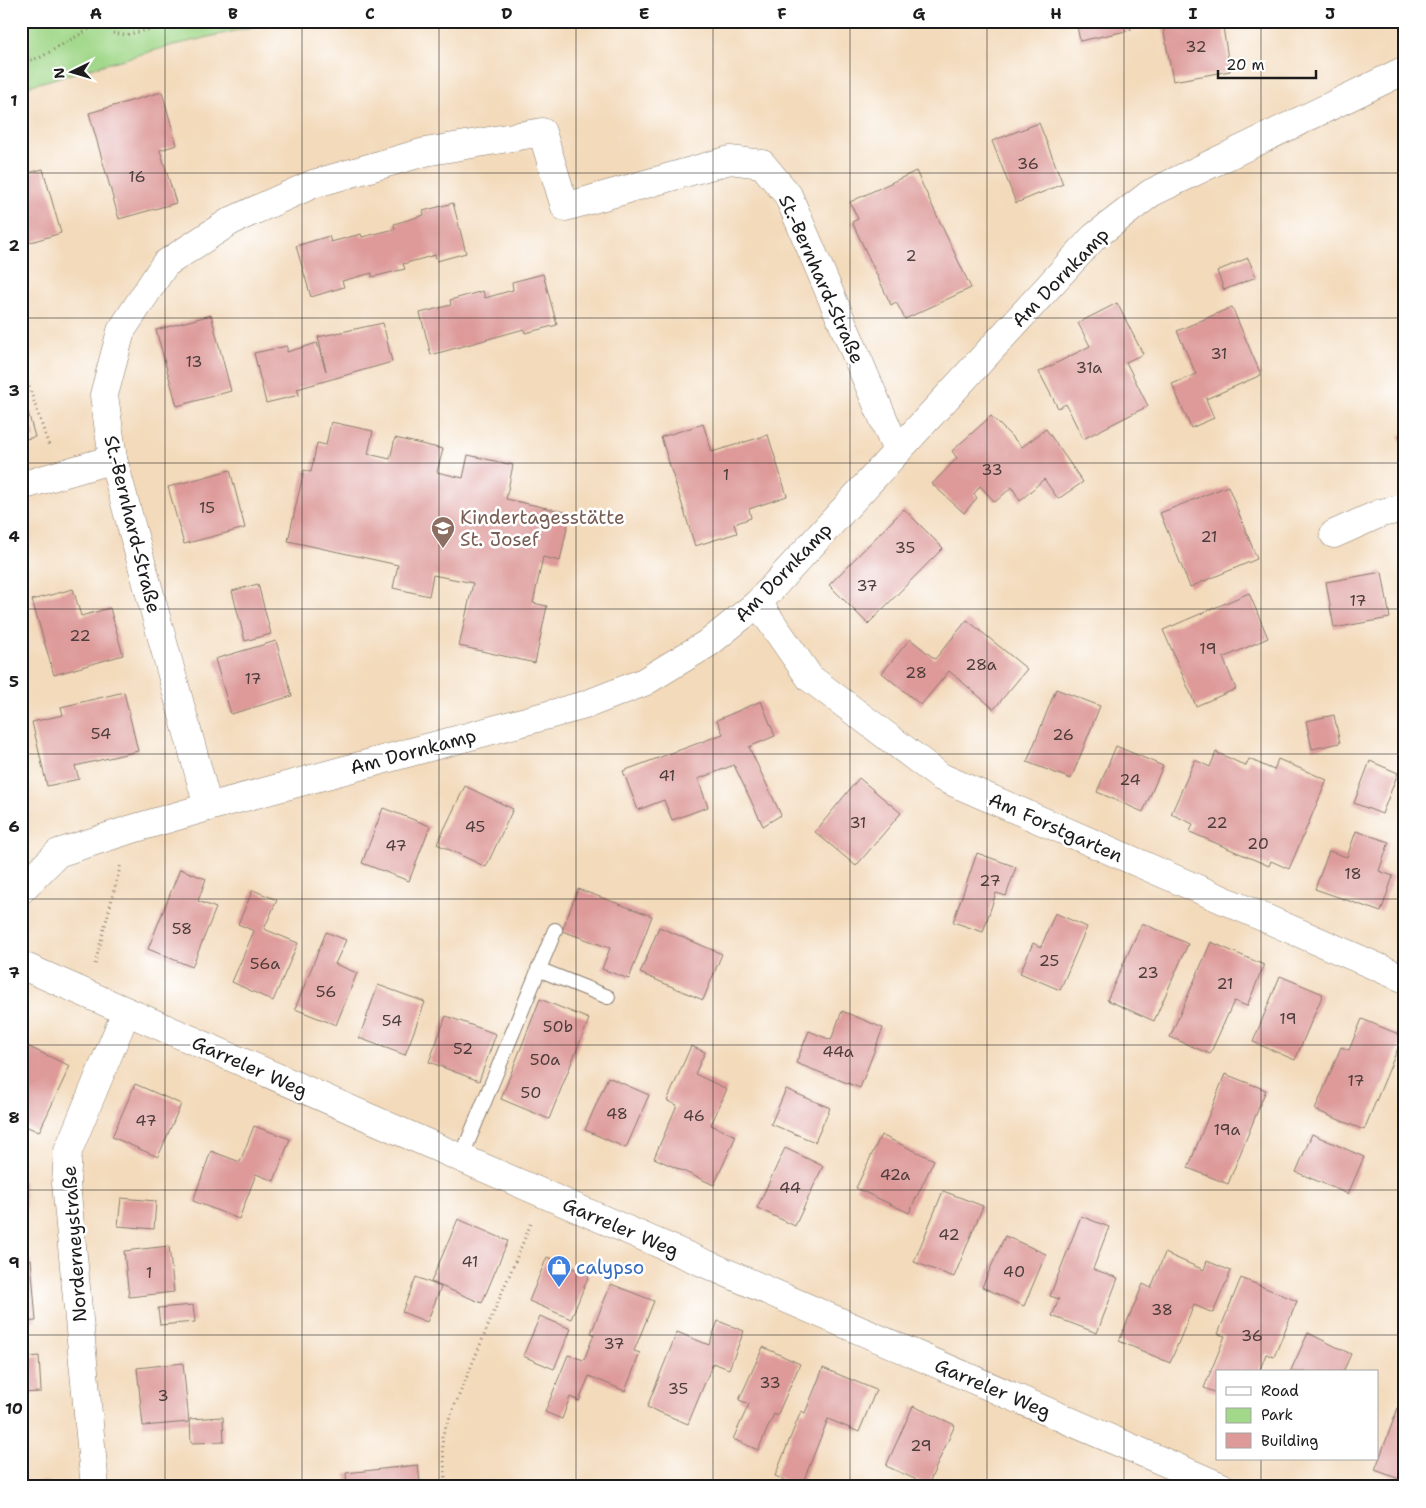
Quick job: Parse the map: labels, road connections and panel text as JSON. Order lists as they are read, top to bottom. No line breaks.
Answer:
{"streets":{"street":["Am Dornkamp","St.-Bernhard-Straße","Am Forstgarten","Garreler Weg","Norderneystraße"]},"crossings":[["Am Dornkamp","St.-Bernhard-Straße"],["Am Dornkamp","Am Forstgarten"],["Garreler Weg","Norderneystraße"]],"places":{"school or university":["Kindertagesstätte St. Josef"],"shop":["calypso"]},"house_numbers":["32","36","16","2","31","13","31a","33","1","15","21","35","37","17","22","19","28a","28","17","54","26","41","24","31","22","45","20","47","18","27","58","25","56a","23","21","56","19","54","50b","52","44a","50a","17","50","48","46","47","19a","42a","44","42","41","40","1","38","36","37","33","35","3","29"],"legend":["Road","Park","Building"],"scale_bar":"20 m","north":"left","grid":{"columns":["A","B","C","D","E","F","G","H","I","J"],"rows":["1","2","3","4","5","6","7","8","9","10"]}}
